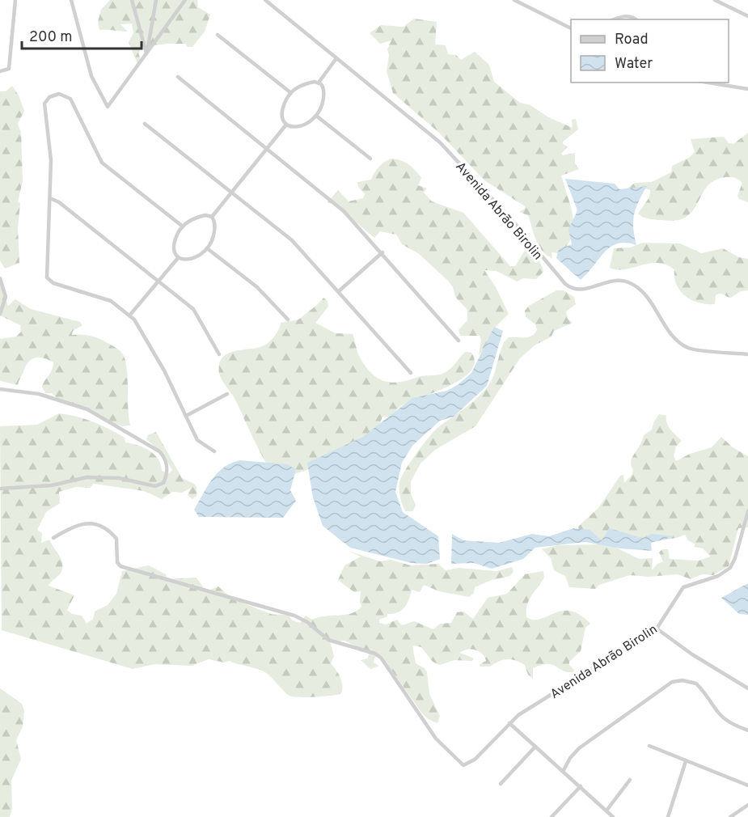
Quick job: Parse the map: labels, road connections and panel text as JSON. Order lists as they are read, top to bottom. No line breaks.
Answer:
{"streets":{"street":["Avenida Abrão Birolin"]},"legend":["Road","Water"],"scale_bar":"200 m"}
